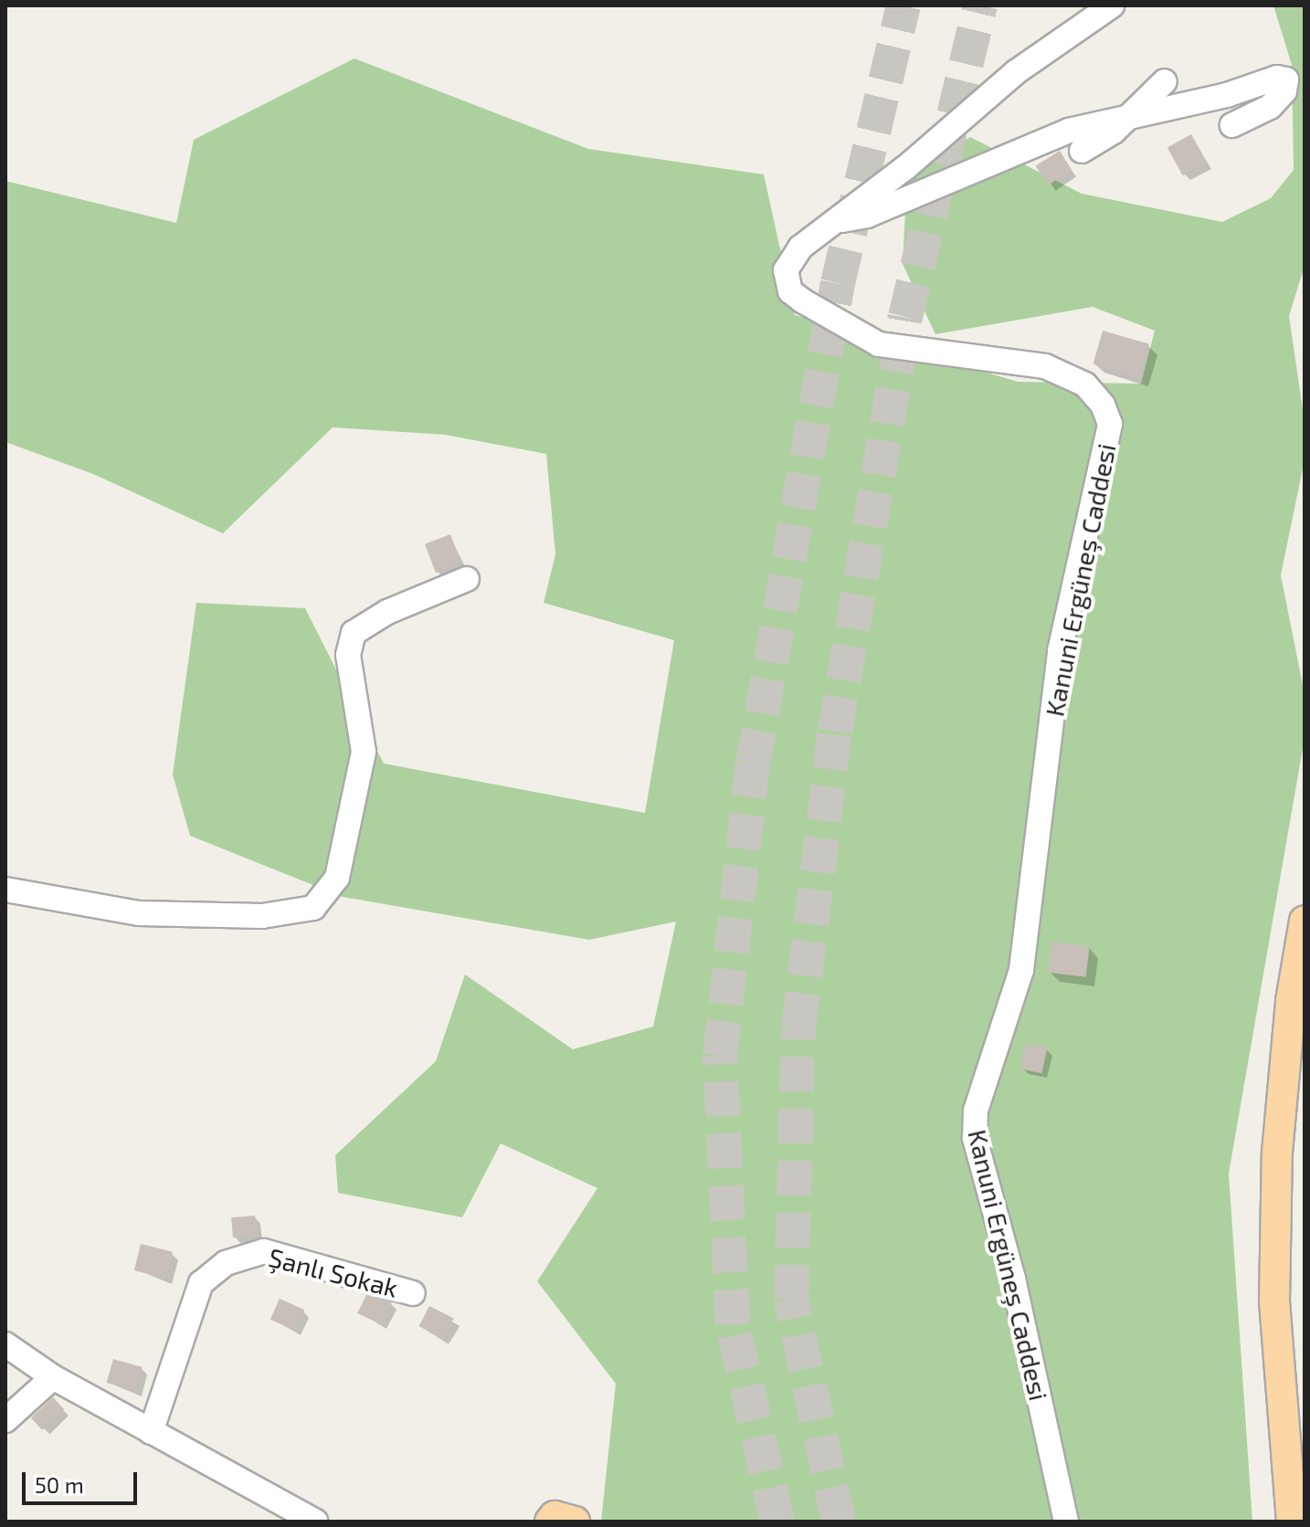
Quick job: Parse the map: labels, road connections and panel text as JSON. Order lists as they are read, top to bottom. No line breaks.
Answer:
{"streets":{"street":["Kanuni Ergüneş Caddesi","Şanlı Sokak"]},"scale_bar":"50 m"}
